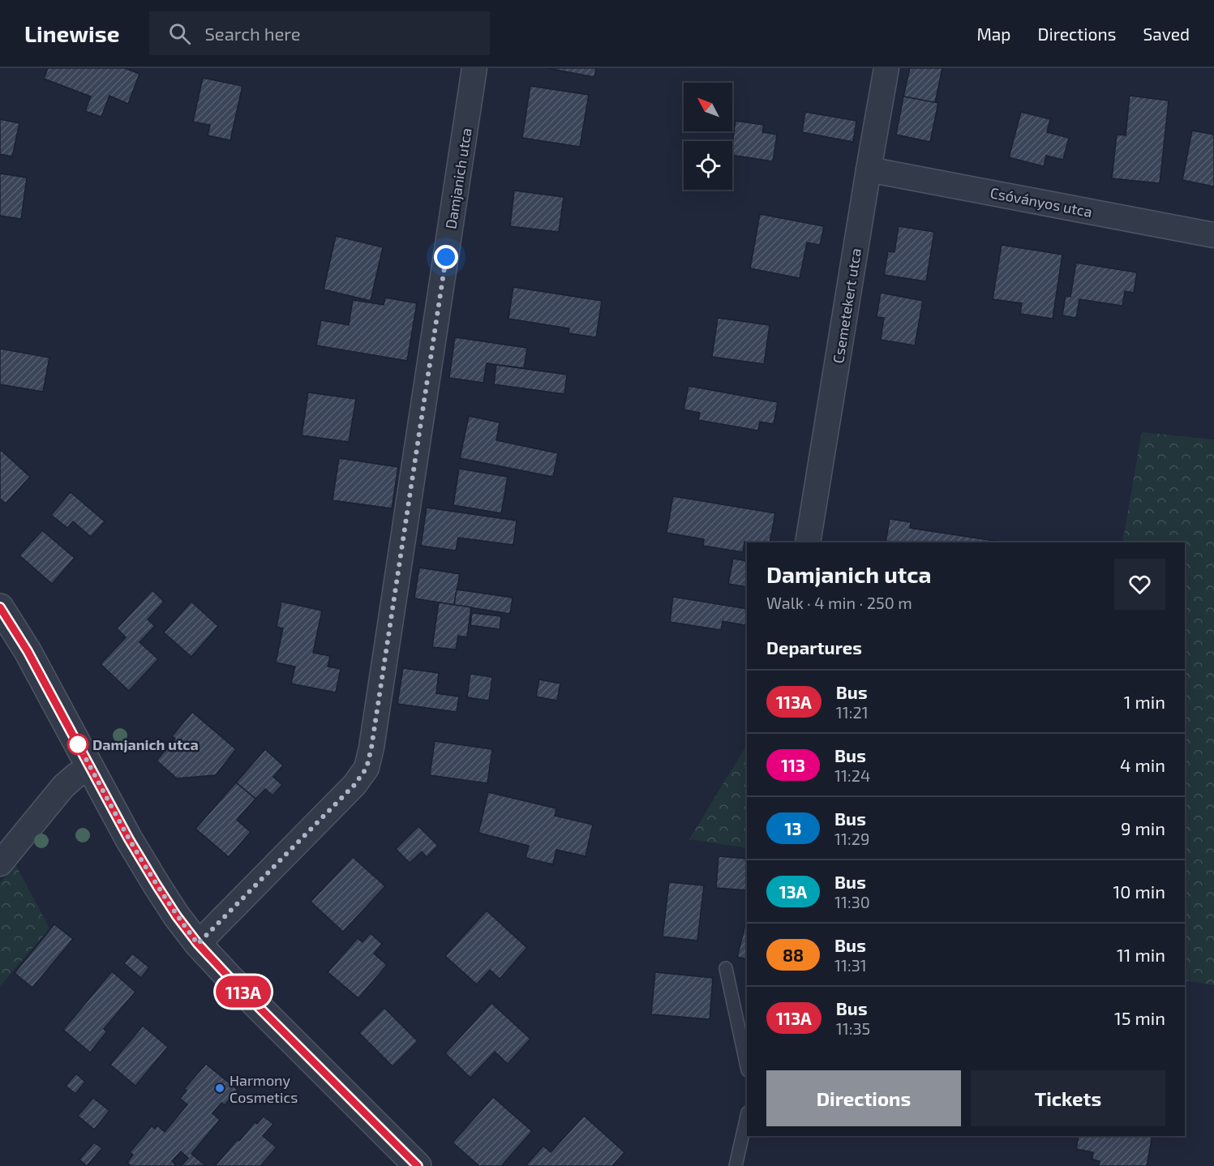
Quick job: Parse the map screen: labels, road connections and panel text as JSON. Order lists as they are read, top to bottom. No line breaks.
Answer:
{"streets":{"street":["Damjanich utca","Csóványos utca","Csemetekert utca"]},"crossings":[["Csóványos utca","Csemetekert utca"]],"places":["Damjanich utca","Harmony Cosmetics"],"lines":["bus line 113A"],"north":"top left","page":{"header":"Linewise","search":"Search here","nav":["Map","Directions","Saved"],"on_map":"113A","heading":[["Damjanich utca","Walk · 4 min · 250 m"],"Departures"],"list":[{"mark":"113A","name":"Bus","note":"11:21","value":"1 min"},{"mark":"113","name":"Bus","note":"11:24","value":"4 min"},{"mark":"13","name":"Bus","note":"11:29","value":"9 min"},{"mark":"13A","name":"Bus","note":"11:30","value":"10 min"},{"mark":"88","name":"Bus","note":"11:31","value":"11 min"},{"mark":"113A","name":"Bus","note":"11:35","value":"15 min"}],"buttons":["Directions","Tickets"]}}
